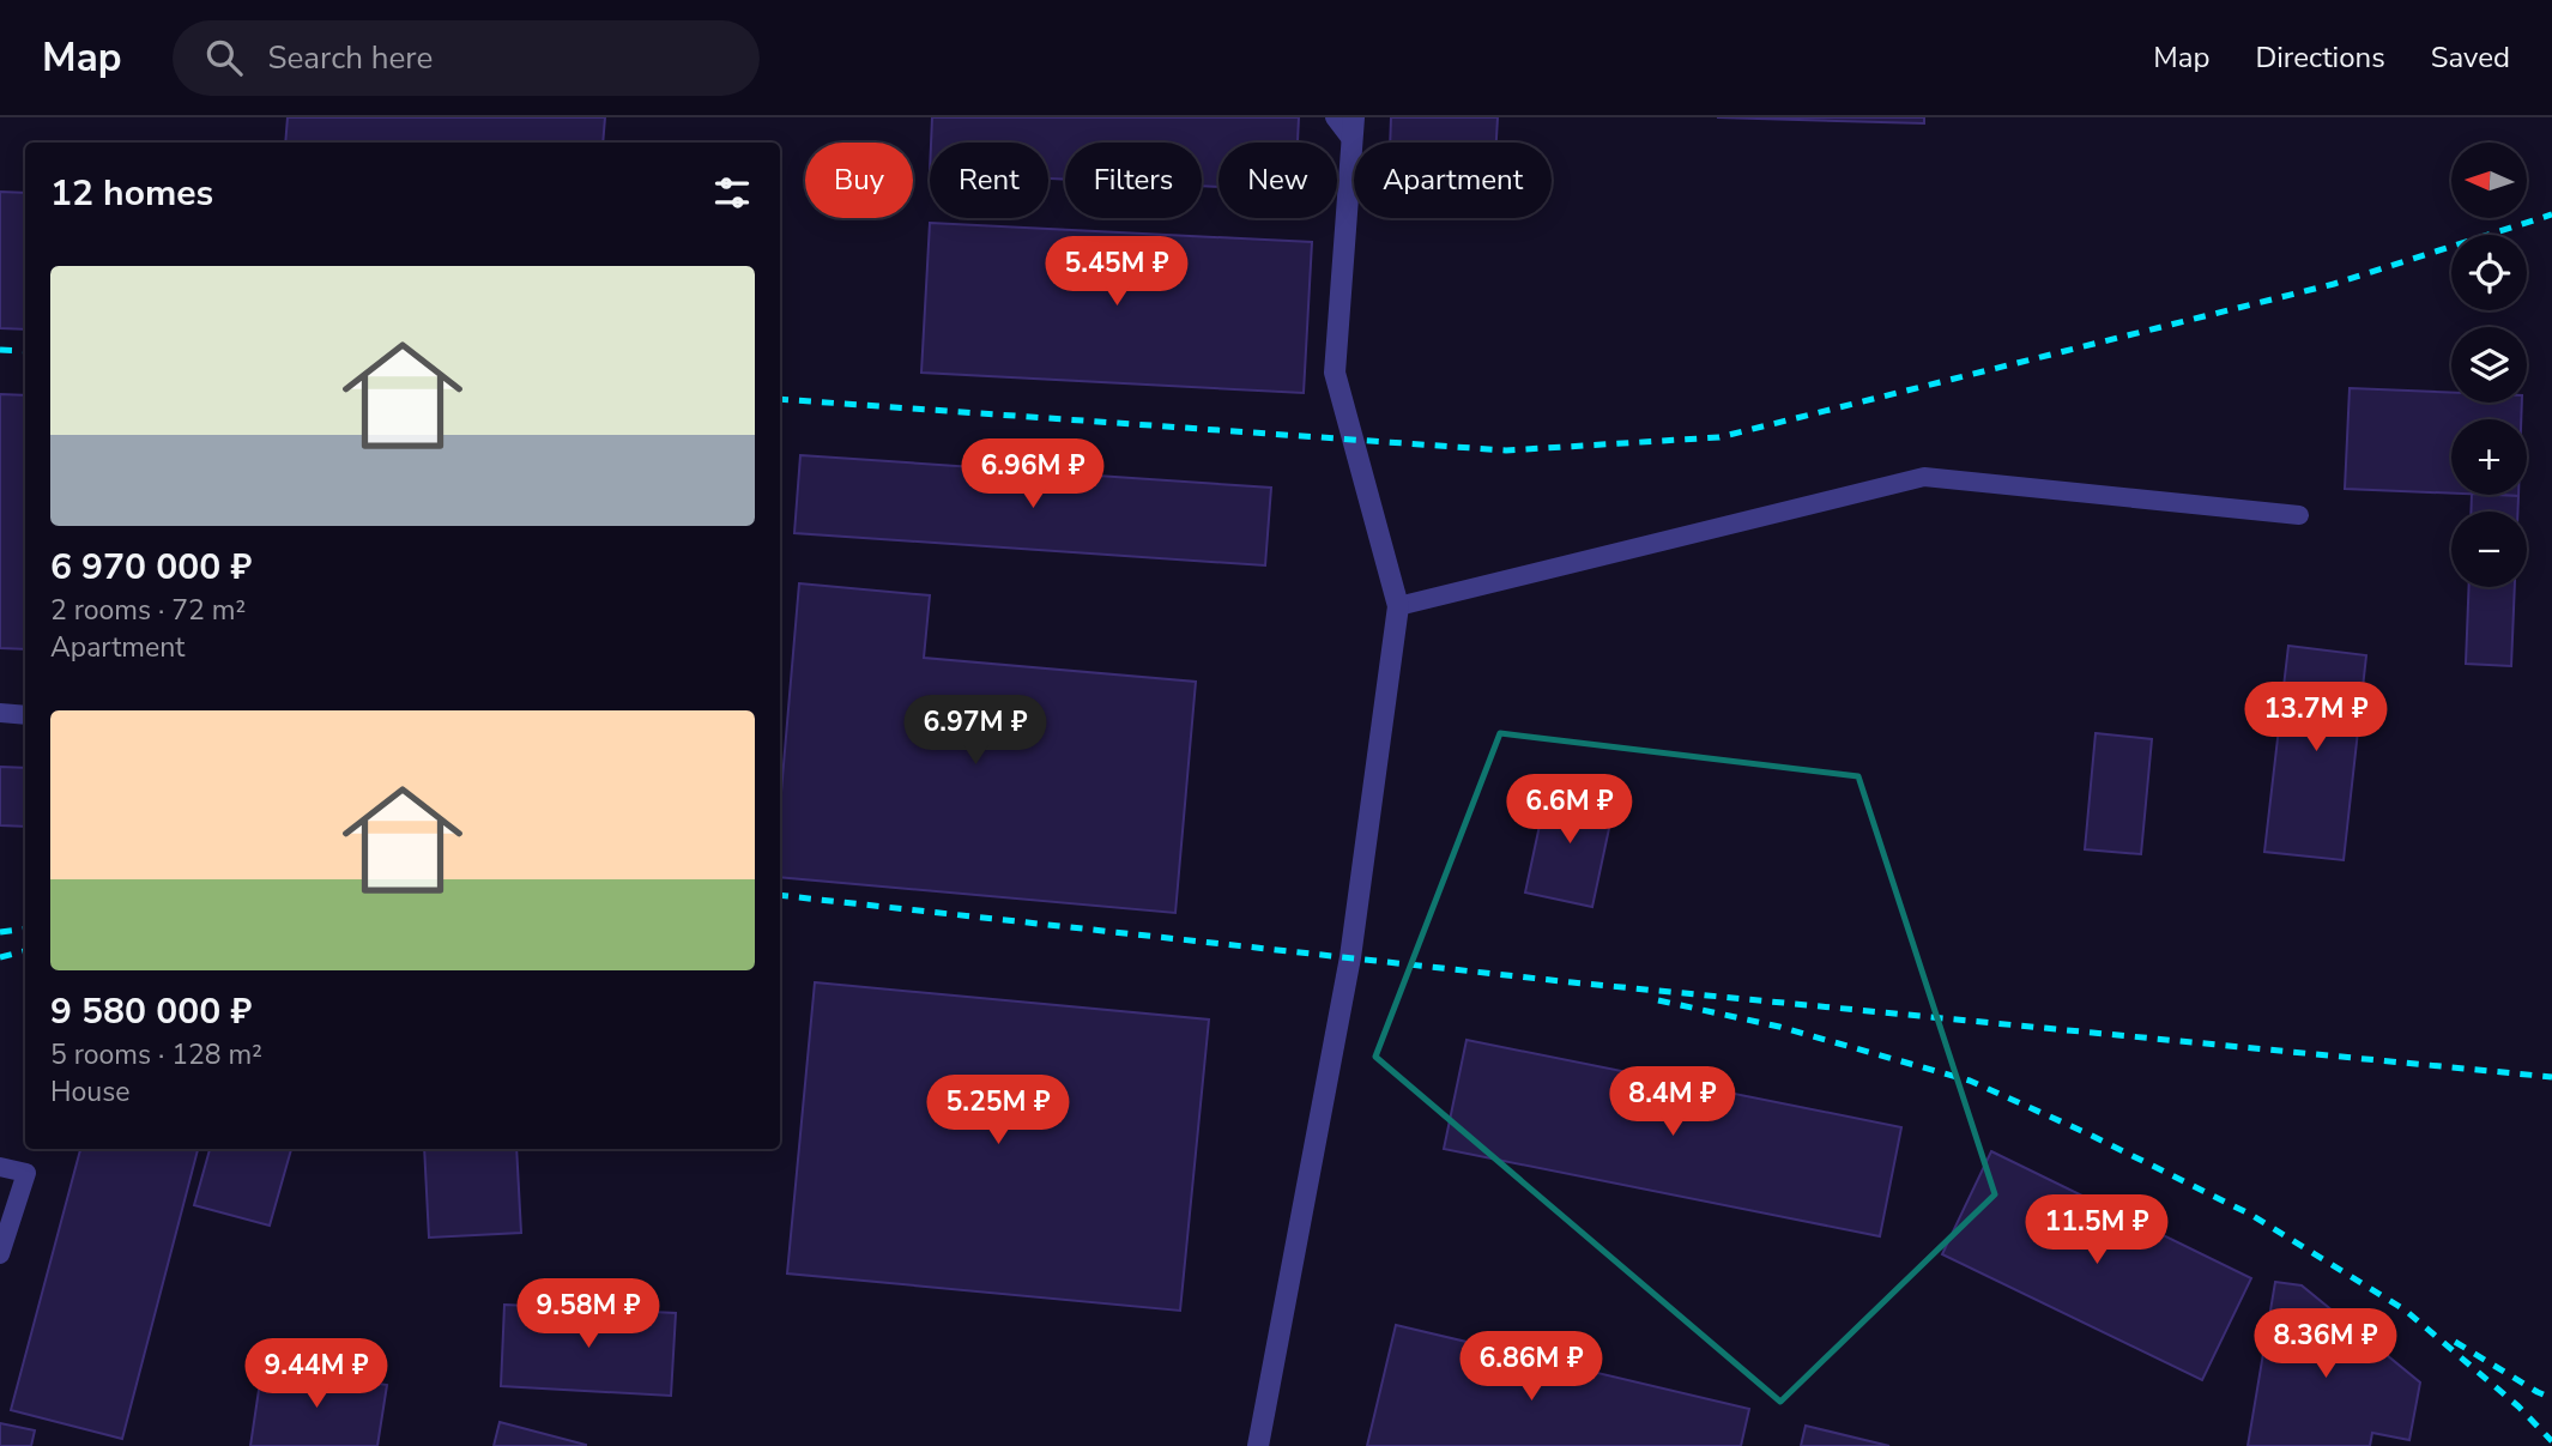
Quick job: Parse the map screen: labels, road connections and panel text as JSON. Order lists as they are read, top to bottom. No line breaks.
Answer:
{"north":"left","page":{"header":"Map","search":"Search here","nav":["Map","Directions","Saved"],"map_buttons":["+","−"],"chip":["Buy","Rent","Filters","New","Apartment"],"heading":"12 homes","price":["5.45M ₽","6.96M ₽","13.7M ₽","6.97M ₽","6.6M ₽","8.4M ₽","5.25M ₽","11.5M ₽","9.58M ₽","8.36M ₽","6.86M ₽","9.44M ₽"],"list":[{"name":"6 970 000 ₽","note":"2 rooms · 72 m² · Apartment"},{"name":"9 580 000 ₽","note":"5 rooms · 128 m² · House"}]}}
